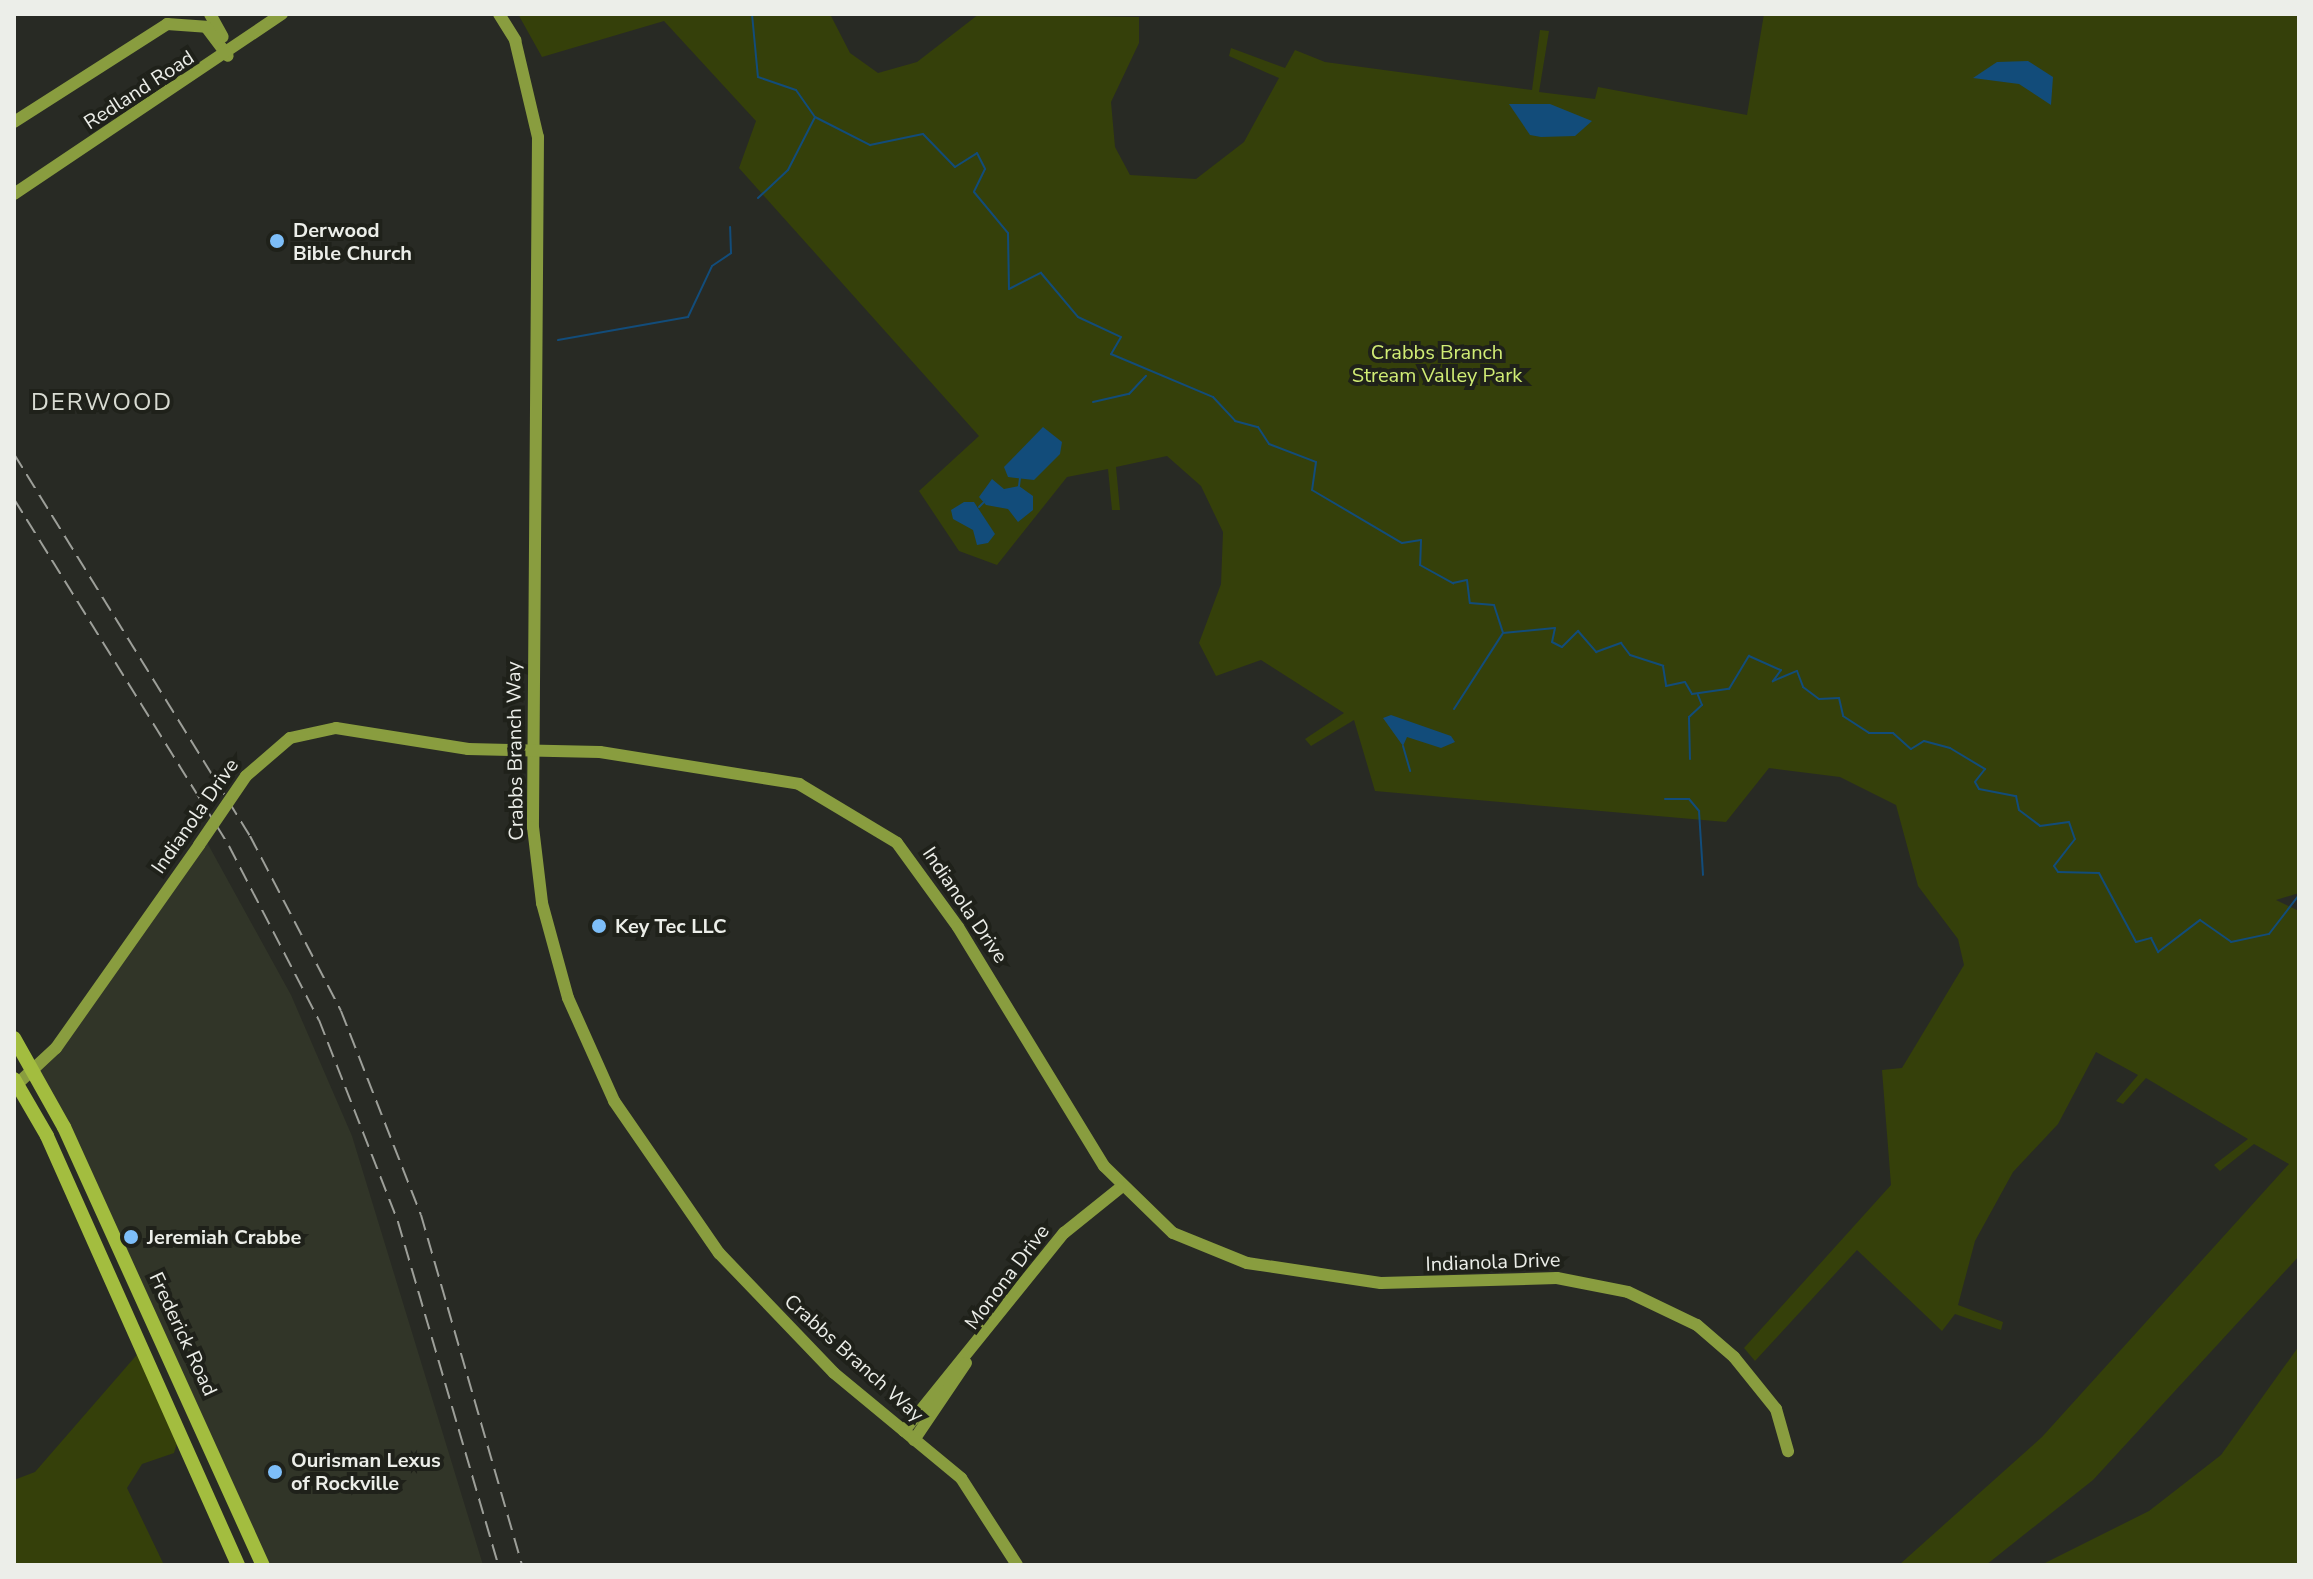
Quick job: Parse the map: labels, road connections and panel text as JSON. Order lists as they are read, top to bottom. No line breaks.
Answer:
{"streets":{"main road":["Frederick Road"],"street":["Redland Road","Crabbs Branch Way","Indianola Drive","Monona Drive"]},"crossings":[["Crabbs Branch Way","Indianola Drive"],["Crabbs Branch Way","Monona Drive"],["Indianola Drive","Monona Drive"],["Indianola Drive","Frederick Road"]],"districts":["DERWOOD"],"parks":["Crabbs Branch Stream Valley Park"],"places":["Derwood Bible Church","Key Tec LLC","Jeremiah Crabbe","Ourisman Lexus of Rockville"]}
